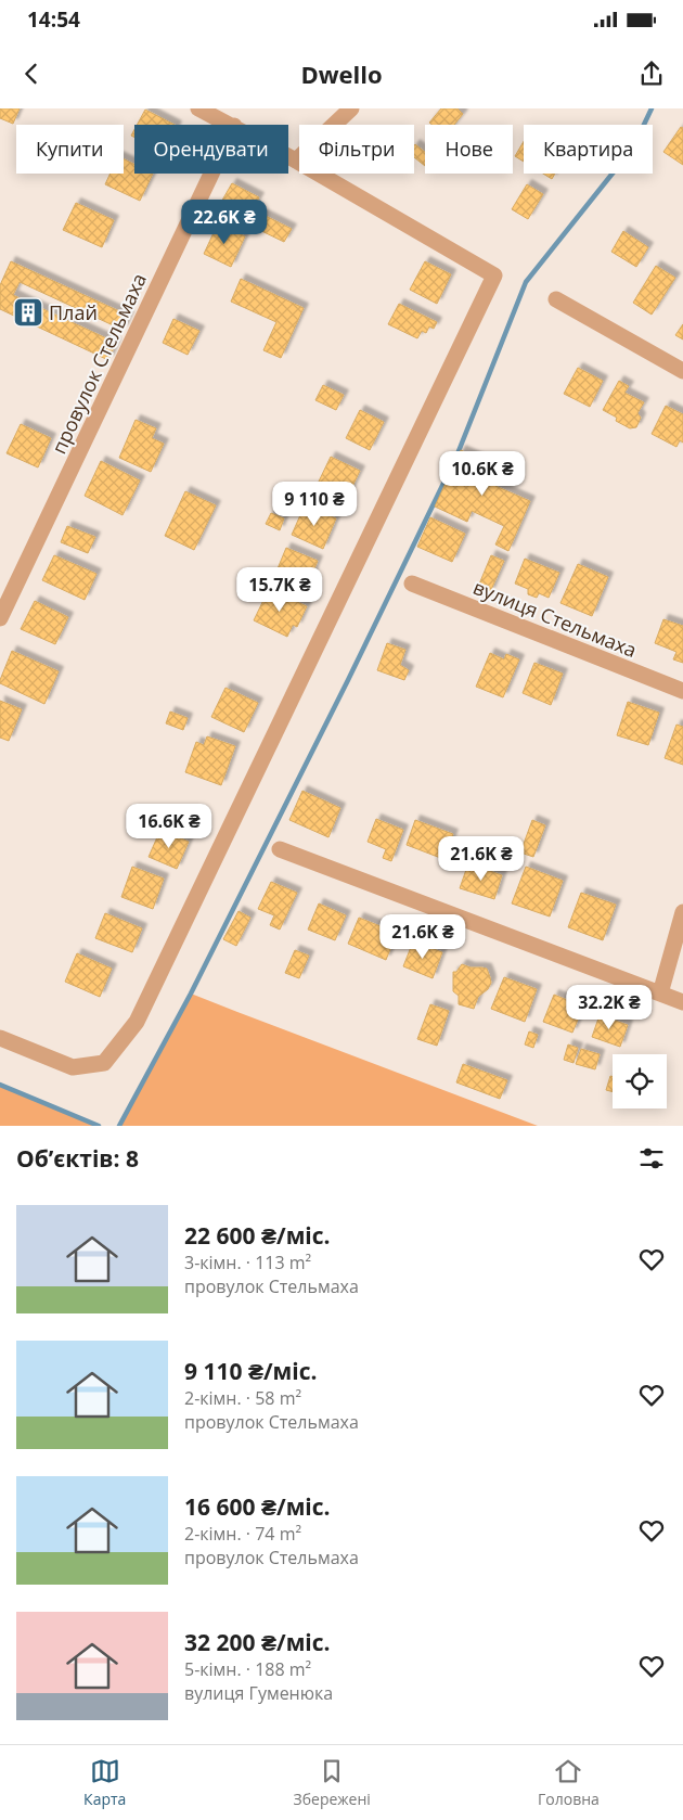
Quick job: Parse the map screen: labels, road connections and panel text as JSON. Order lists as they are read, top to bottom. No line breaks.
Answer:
{"streets":{"street":["провулок Стельмаха","вулиця Стельмаха"]},"places":{"building":["Плай"]},"page":{"status":"14:54","header":"Dwello","chip":["Купити","Орендувати","Фільтри","Нове","Квартира"],"price":["22.6K ₴","10.6K ₴","9 110 ₴","15.7K ₴","16.6K ₴","21.6K ₴","21.6K ₴","32.2K ₴"],"heading":"Об’єктів: 8","list":[{"name":"22 600 ₴/міс.","note":"3-кімн. · 113 m² · провулок Стельмаха"},{"name":"9 110 ₴/міс.","note":"2-кімн. · 58 m² · провулок Стельмаха"},{"name":"16 600 ₴/міс.","note":"2-кімн. · 74 m² · провулок Стельмаха"},{"name":"32 200 ₴/міс.","note":"5-кімн. · 188 m² · вулиця Гуменюка"}],"tabs":["Карта","Збережені","Головна"]}}
